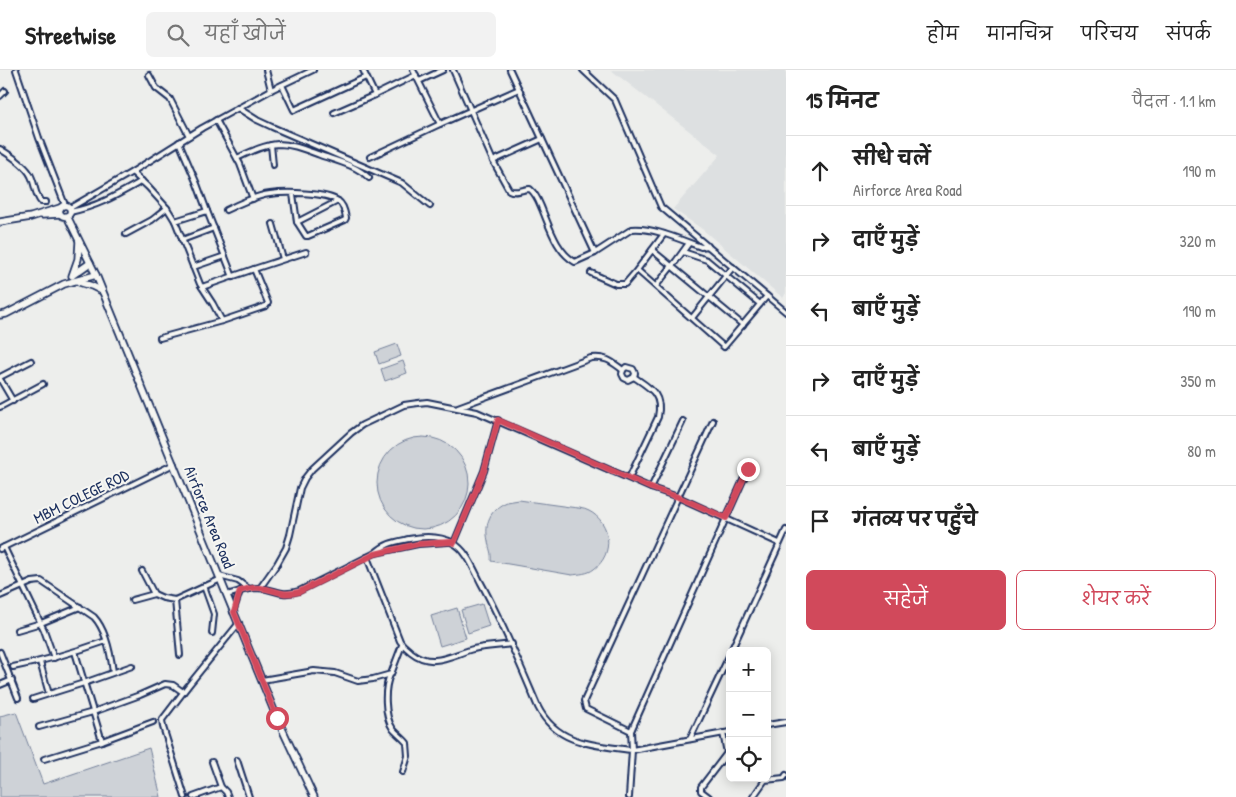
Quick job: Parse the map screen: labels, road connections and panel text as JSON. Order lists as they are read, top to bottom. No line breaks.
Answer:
{"streets":{"street":["MBM COLEGE ROD","Airforce Area Road"]},"crossings":[["MBM COLEGE ROD","Airforce Area Road"]],"page":{"header":"Streetwise","search":"यहाँ खोजें","nav":["होम","मानचित्र","परिचय","संपर्क"],"heading":["15 मिनट","पैदल · 1.1 km"],"list":[["सीधे चलें","Airforce Area Road","190 m"],["दाएँ मुड़ें","320 m"],["बाएँ मुड़ें","190 m"],["दाएँ मुड़ें","350 m"],["बाएँ मुड़ें","80 m"],"गंतव्य पर पहुँचे"],"buttons":["सहेजें","शेयर करें"],"map_buttons":["+","−"]}}
